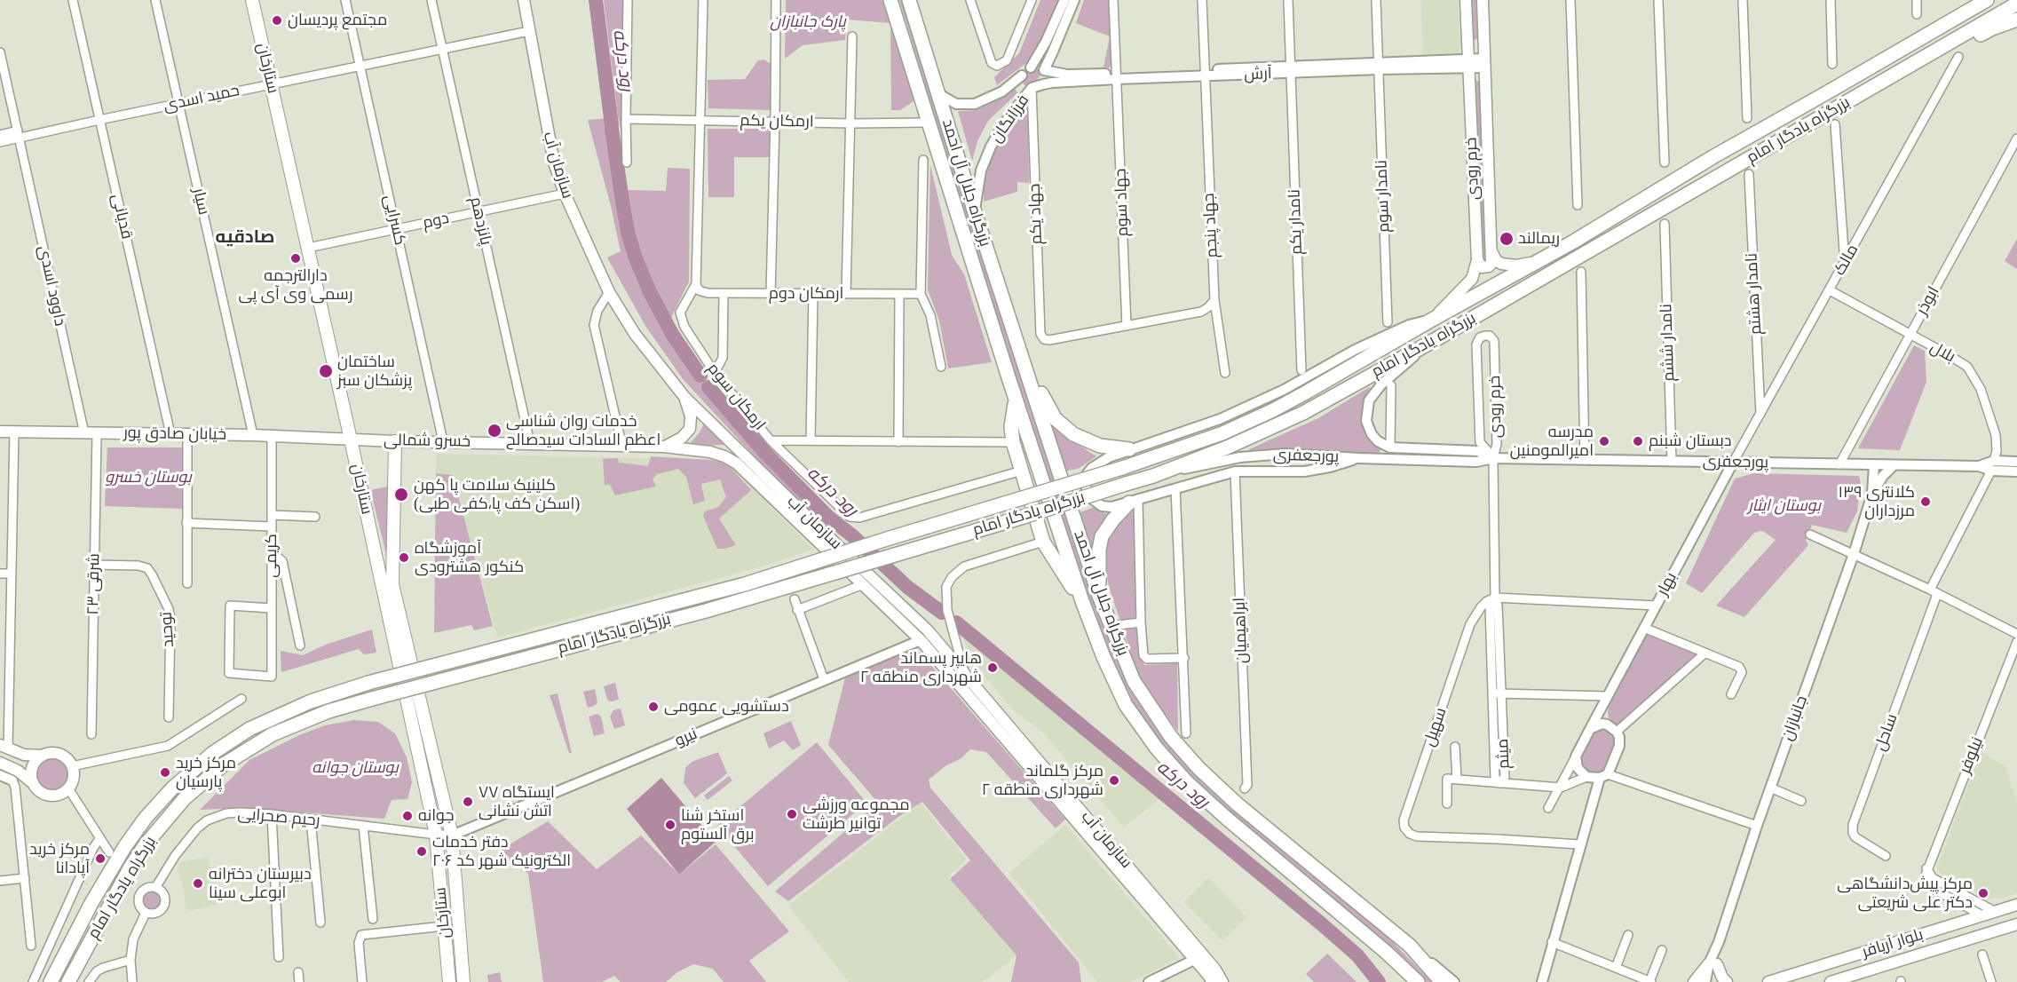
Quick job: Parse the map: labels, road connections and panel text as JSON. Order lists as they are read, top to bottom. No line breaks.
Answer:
{"streets":{"highway":["بزرگراه یادگار امام","بزرگراه جلال آل احمد"],"main road":["ستارخان","سازمان آب","خرم رودی","خیابان صادق پور","خسرو شمالی","بلوار آریافر"],"street":["آرش","حمید اسدی","فرزانگان","ارمکان یکم","نامدار سوم","سیار","جهاد سوم","جهاد یکم","قدیانی","کسرایی","دوم","پانزدهم","نامدار یکم","جهاد پنجم","مالک","داوود اسدی","ارمکان دوم","نامدار هشتم","ابوذر","نامدار ششم","بلال","ارمکان سوم","خرم‌ رودی","پورجعفری","کریمی","۲۳ شرقی","بهار","توحید","ابراهیمیان","جانبازان","سهیل","ساحل","نیرو","میثم","نیلوفر","رحیم صحرایی"]},"crossings":[["ستارخان","حمید اسدی"],["ستارخان","دوم"],["ستارخان","خیابان صادق پور"],["ستارخان","خسرو شمالی"],["ستارخان","نیرو"],["ستارخان","رحیم صحرایی"],["آرش","فرزانگان"],["آرش","خرم رودی"],["آرش","نامدار سوم"],["آرش","جهاد سوم"],["آرش","جهاد یکم"],["آرش","نامدار یکم"],["آرش","جهاد پنجم"],["حمید اسدی","سازمان آب"],["حمید اسدی","سیار"],["حمید اسدی","قدیانی"],["حمید اسدی","کسرایی"],["حمید اسدی","پانزدهم"],["حمید اسدی","داوود اسدی"],["فرزانگان","بزرگراه جلال آل احمد"],["فرزانگان","جهاد یکم"],["ارمکان یکم","بزرگراه جلال آل احمد"],["ارمکان یکم","ارمکان سوم"],["بزرگراه یادگار امام","خرم رودی"],["بزرگراه یادگار امام","پورجعفری"],["سازمان آب","دوم"],["سازمان آب","خسرو شمالی"],["سازمان آب","نیرو"],["سیار","خیابان صادق پور"],["جهاد سوم","جهاد یکم"],["قدیانی","خیابان صادق پور"],["کسرایی","دوم"],["کسرایی","خسرو شمالی"],["دوم","پانزدهم"],["پانزدهم","خسرو شمالی"],["مالک","نامدار هشتم"],["مالک","بلال"],["مالک","پورجعفری"],["مالک","بهار"],["داوود اسدی","خیابان صادق پور"],["ارمکان دوم","ارمکان سوم"],["ابوذر","بلال"],["ابوذر","پورجعفری"],["نامدار ششم","پورجعفری"],["بلال","پورجعفری"],["بلال","ساحل"],["خرم‌ رودی","پورجعفری"],["خیابان صادق پور","خسرو شمالی"],["خیابان صادق پور","کریمی"],["خیابان صادق پور","۲۳ شرقی"],["پورجعفری","بهار"],["پورجعفری","جانبازان"],["پورجعفری","ساحل"],["۲۳ شرقی","توحید"],["سهیل","میثم"]],"districts":["صادقیه"],"water":["رود درکه"],"parks":["پارک جانبازان","بوستان خسرو","بوستان ایثار","بوستان جوانه"],"places":["مجتمع پردیسان","ریمالند","دارالترجمه رسمی وی آی پی","ساختمان پزشکان سبز","خدمات روان شناسی اعظم السادات سیدصالح","مدرسه امیرالمومنین","دبستان شبنم","کلینیک سلامت پا کهن (اسکن کف پا،کفی طبی)","کلانتری ۱۳۹ مرزداران","آموزشگاه کنکور هشترودی","هایپر پسماند شهرداری منطقه ۲","دستشویی عمومی","مرکز خرید پارسیان","مرکز گلماند شهرداری منطقه ۲","ایستگاه ۷۷ اتش نشانی","مجموعه ورزشی توانیر طرشت","جوانه","استخر شنا برق آلستوم","دفتر خدمات الکترونیک شهر کد ۲۰۶","مرکز خرید آپادانا","دبیرستان دخترانه ابوعلی سینا","مرکز پیش‌دانشگاهی دکتر علی شریعتی"]}
